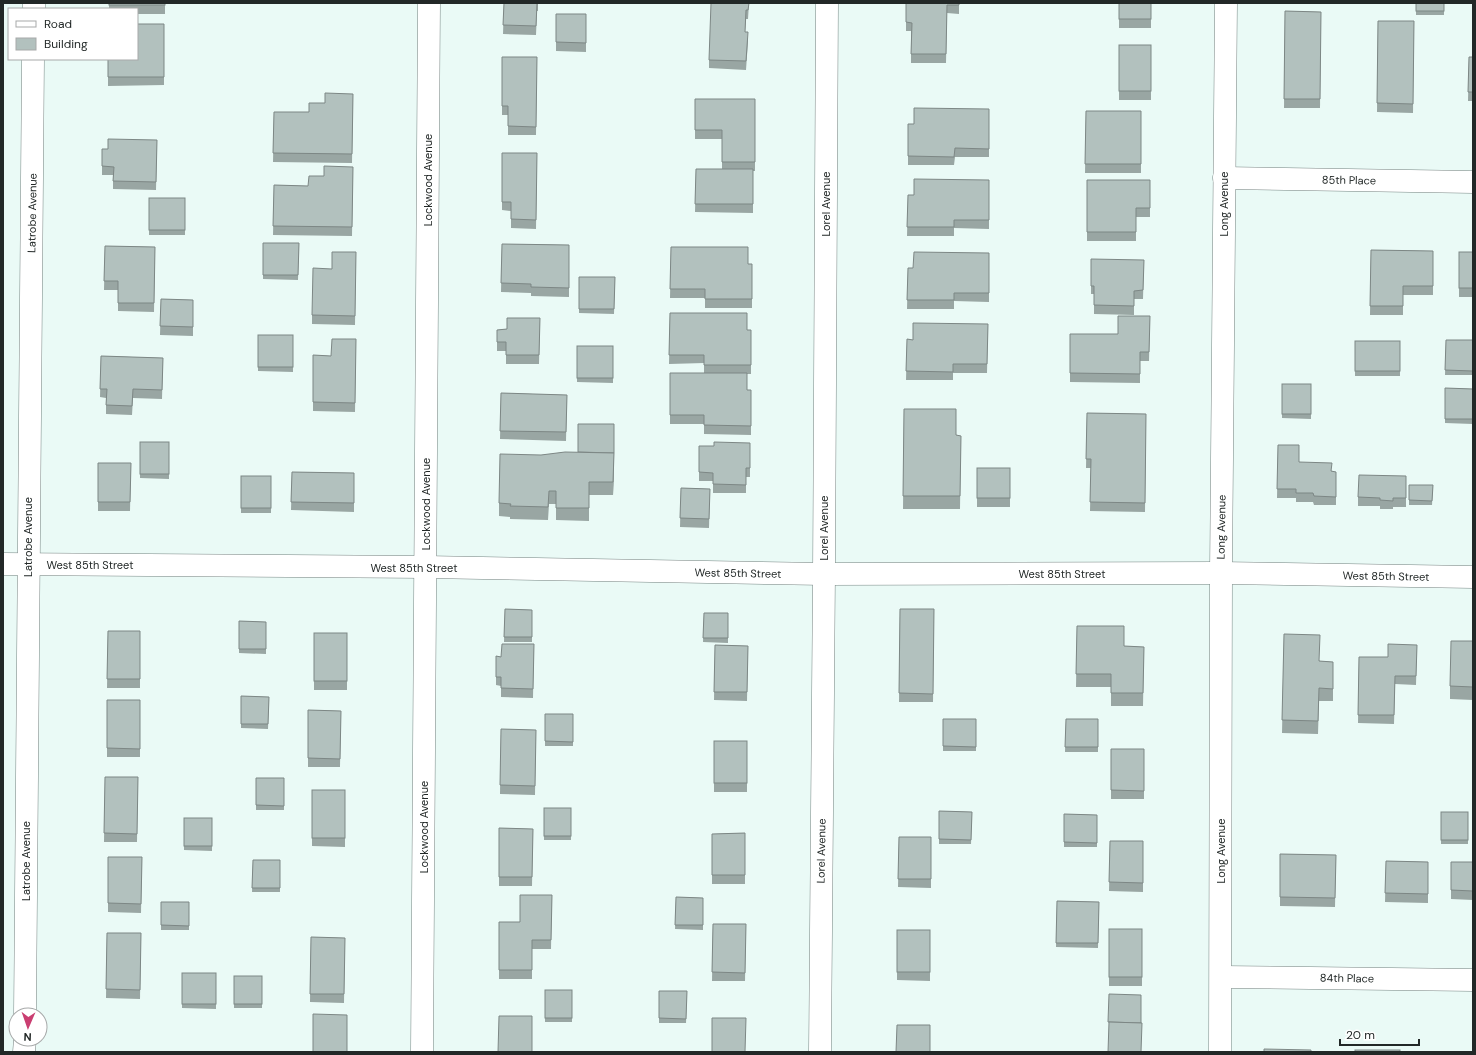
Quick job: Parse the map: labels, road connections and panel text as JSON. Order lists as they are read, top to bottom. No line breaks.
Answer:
{"streets":{"street":["Lockwood Avenue","85th Place","Lorel Avenue","Long Avenue","Latrobe Avenue","West 85th Street","84th Place"]},"crossings":[["Lockwood Avenue","West 85th Street"],["85th Place","Long Avenue"],["Lorel Avenue","West 85th Street"],["Long Avenue","West 85th Street"],["Long Avenue","84th Place"],["Latrobe Avenue","West 85th Street"]],"legend":["Road","Building"],"scale_bar":"20 m","north":"bottom"}
